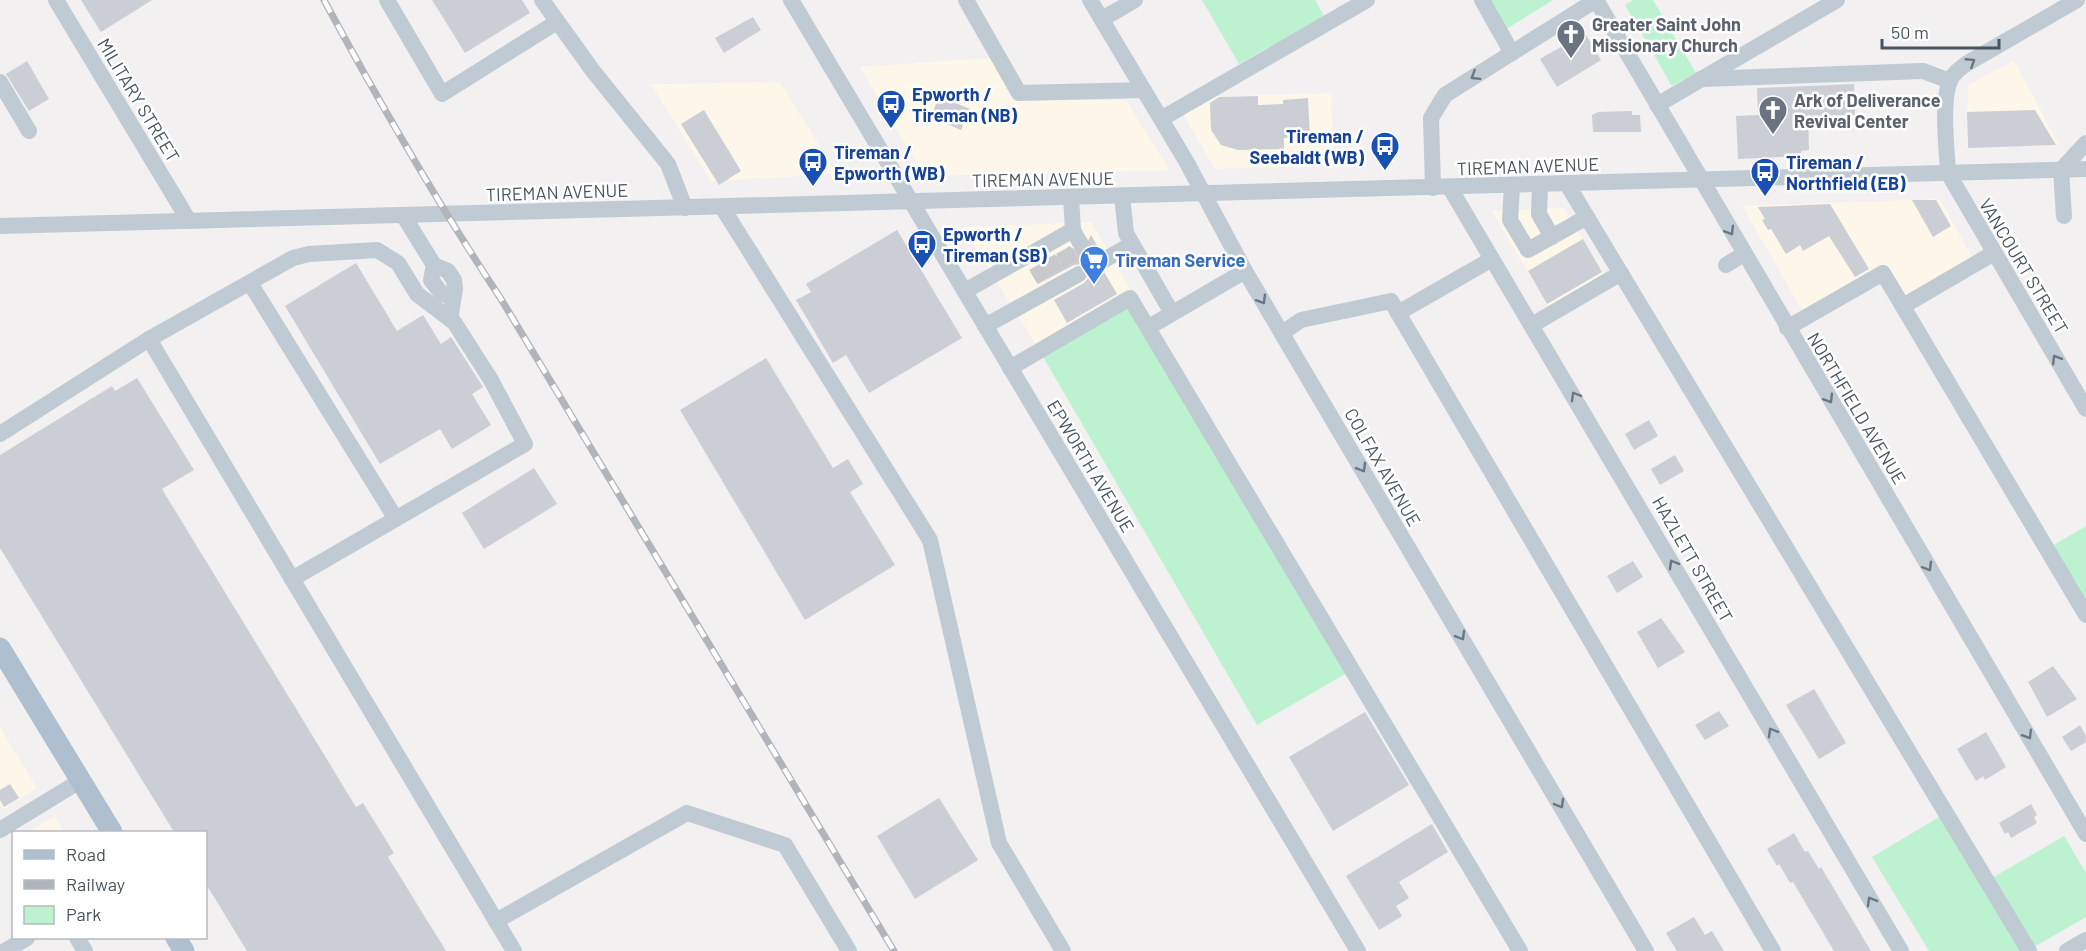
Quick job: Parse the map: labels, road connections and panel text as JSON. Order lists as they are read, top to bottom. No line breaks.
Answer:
{"streets":{"street":["MILITARY STREET","TIREMAN AVENUE","VANCOURT STREET","NORTHFIELD AVENUE","EPWORTH AVENUE","COLFAX AVENUE","HAZLETT STREET"]},"crossings":[["MILITARY STREET","TIREMAN AVENUE"],["TIREMAN AVENUE","VANCOURT STREET"],["TIREMAN AVENUE","NORTHFIELD AVENUE"],["TIREMAN AVENUE","EPWORTH AVENUE"],["TIREMAN AVENUE","COLFAX AVENUE"],["TIREMAN AVENUE","HAZLETT STREET"]],"places":{"church":["Greater Saint John Missionary Church","Ark of Deliverance Revival Center"],"bus stop":["Epworth / Tireman (NB)","Tireman / Seebaldt (WB)","Tireman / Epworth (WB)","Tireman / Northfield (EB)","Epworth / Tireman (SB)"],"supermarket":["Tireman Service"]},"legend":["Road","Railway","Park"],"scale_bar":"50 m"}
